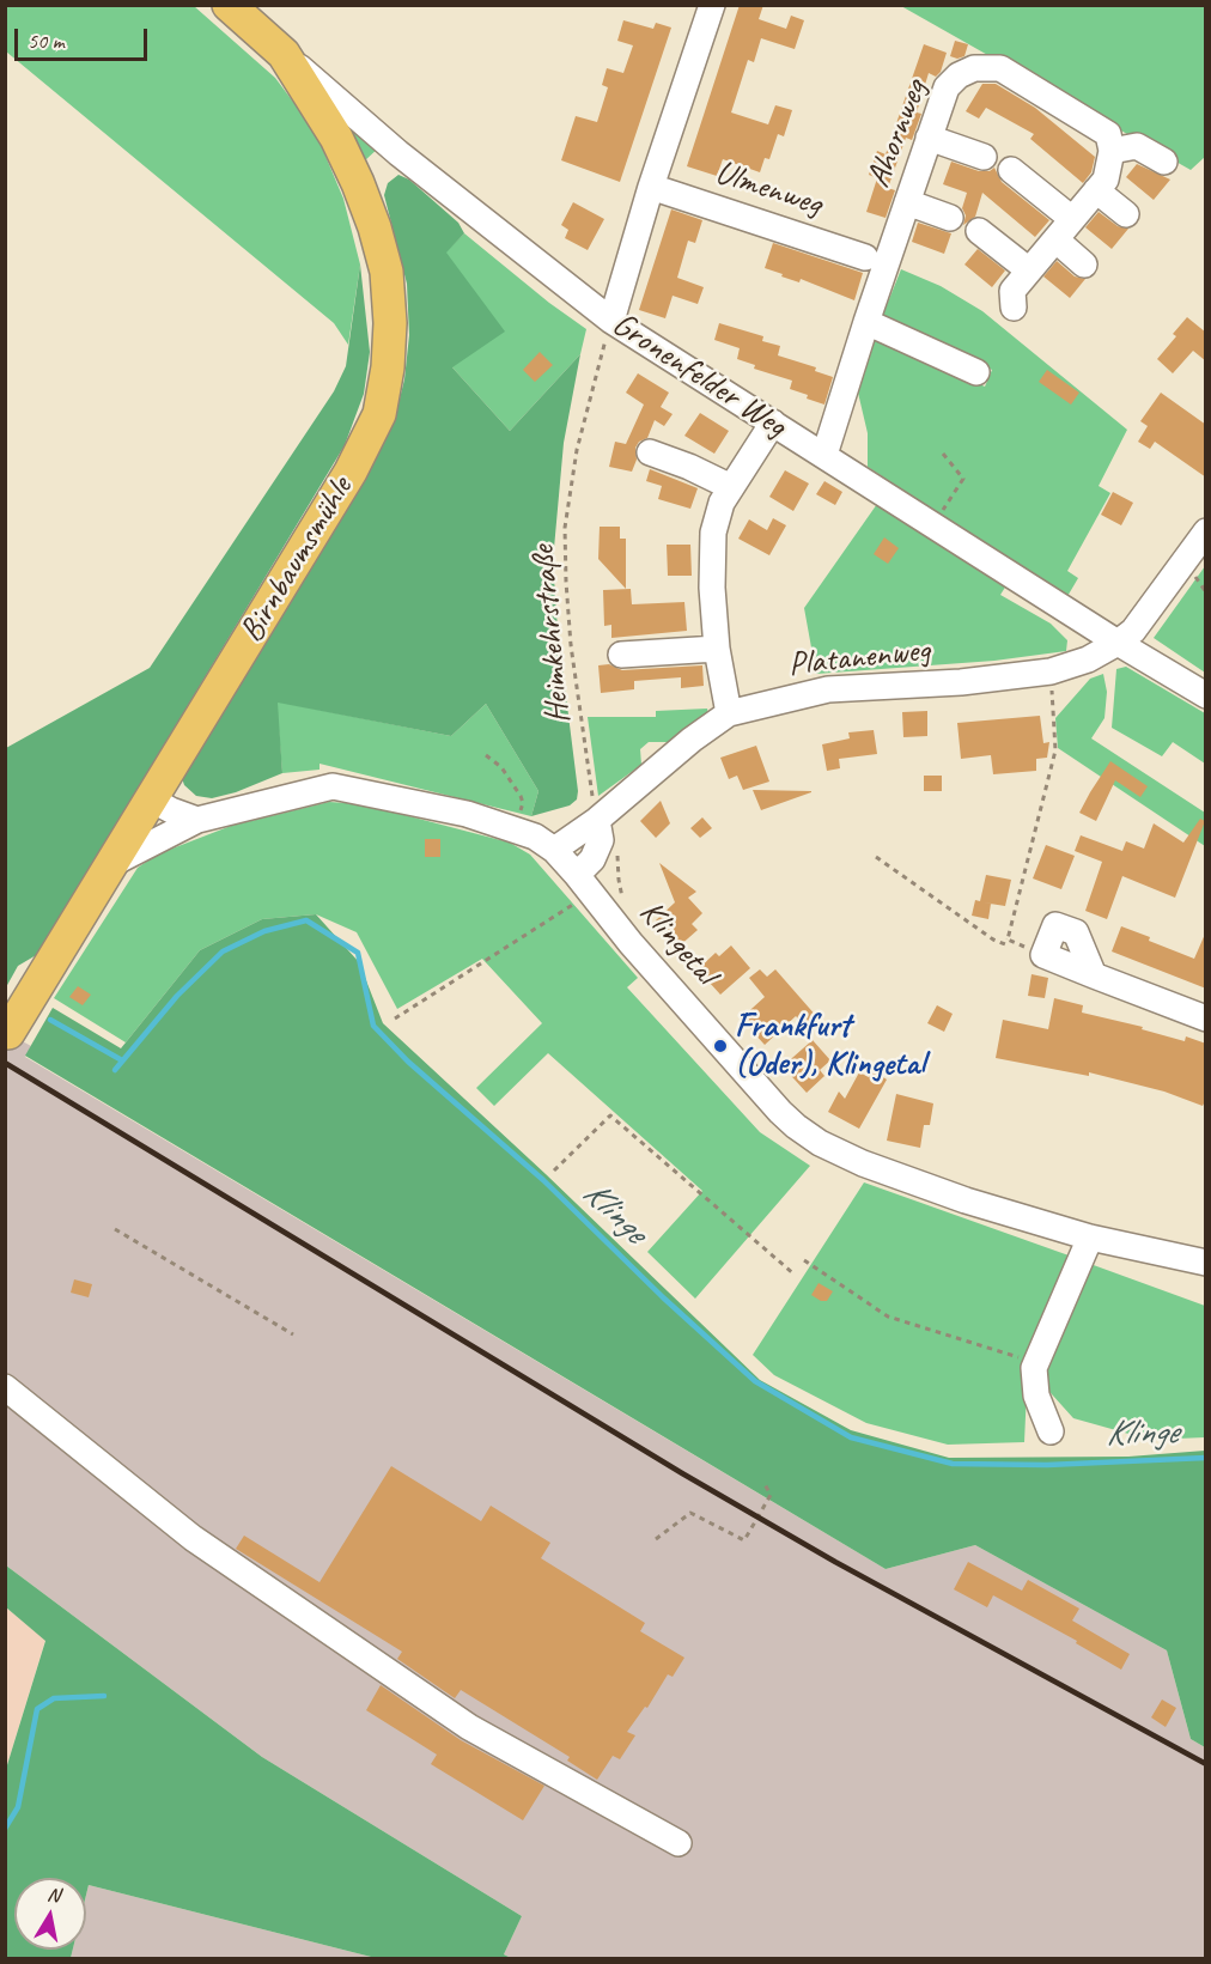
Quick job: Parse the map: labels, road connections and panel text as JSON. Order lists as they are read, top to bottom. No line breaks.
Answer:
{"streets":{"main road":["Gronenfelder Weg","Birnbaumsmühle"],"street":["Ahornweg","Ulmenweg","Platanenweg","Klingetal"],"path":["Heimkehrstraße"]},"crossings":[["Ahornweg","Gronenfelder Weg"],["Gronenfelder Weg","Birnbaumsmühle"],["Gronenfelder Weg","Heimkehrstraße"],["Gronenfelder Weg","Platanenweg"],["Birnbaumsmühle","Klingetal"],["Heimkehrstraße","Platanenweg"],["Platanenweg","Klingetal"]],"water":["Klinge"],"places":["Frankfurt (Oder), Klingetal"],"scale_bar":"50 m","north":"top"}
